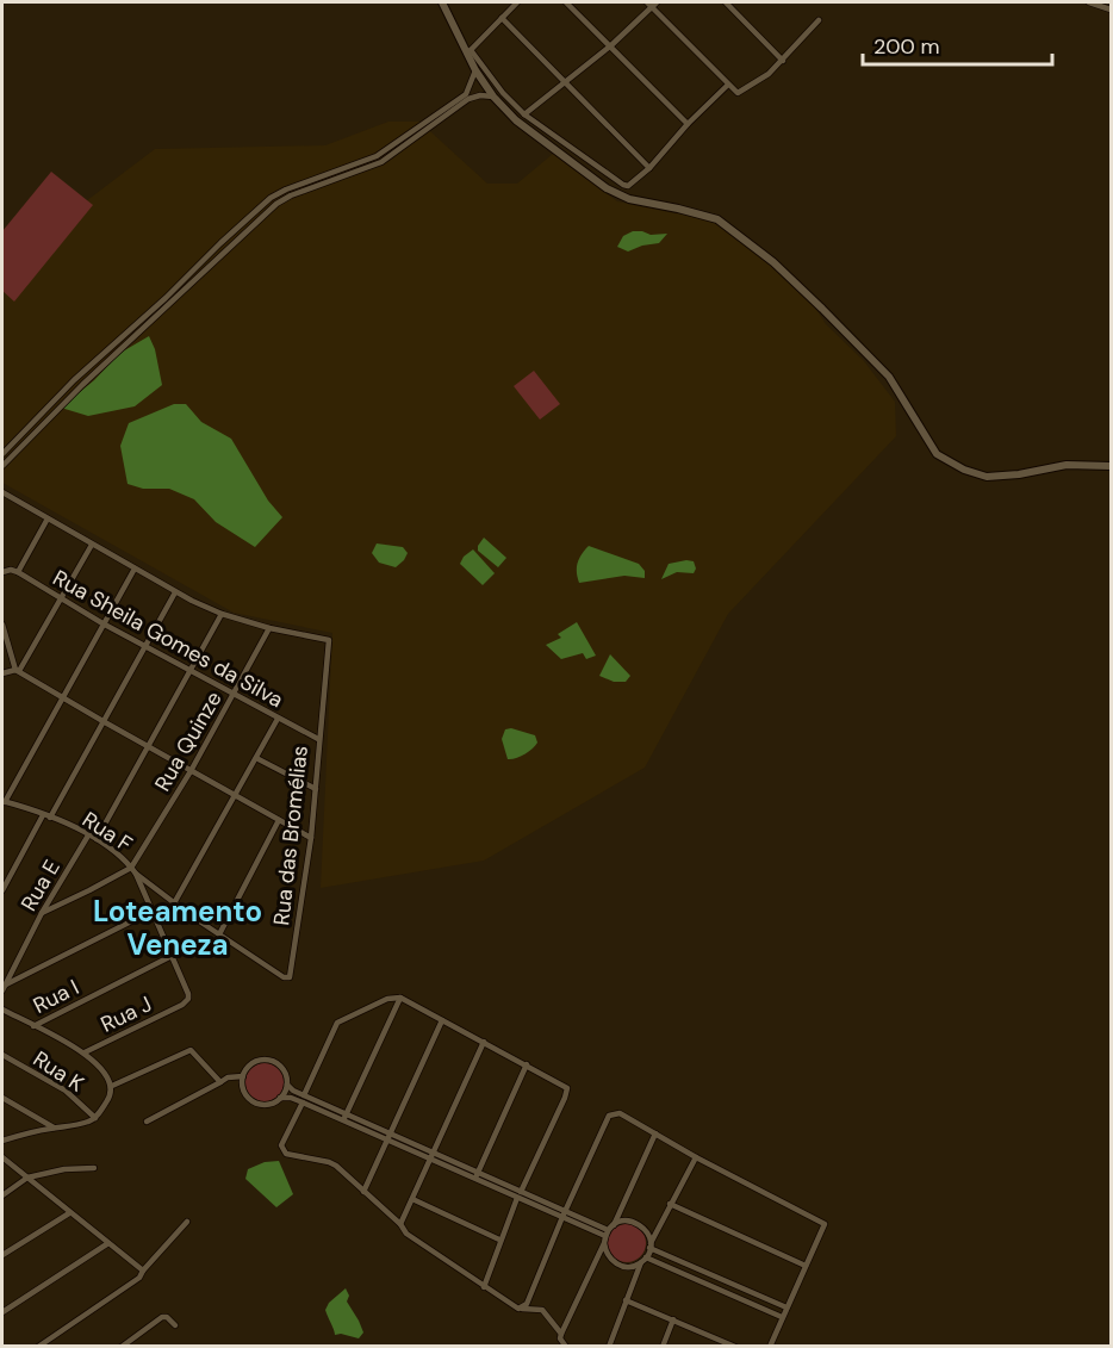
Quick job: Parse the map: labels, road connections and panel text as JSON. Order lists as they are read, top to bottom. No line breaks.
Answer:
{"streets":{"street":["Rua Sheila Gomes da Silva","Rua Quinze","Rua F","Rua das Bromélias","Rua E","Rua I","Rua J","Rua K"]},"crossings":[["Rua Sheila Gomes da Silva","Rua Quinze"],["Rua Sheila Gomes da Silva","Rua das Bromélias"],["Rua Quinze","Rua F"],["Rua Quinze","Rua das Bromélias"],["Rua F","Rua das Bromélias"],["Rua F","Rua E"],["Rua F","Rua I"],["Rua F","Rua J"]],"districts":["Loteamento Veneza"],"scale_bar":"200 m"}
